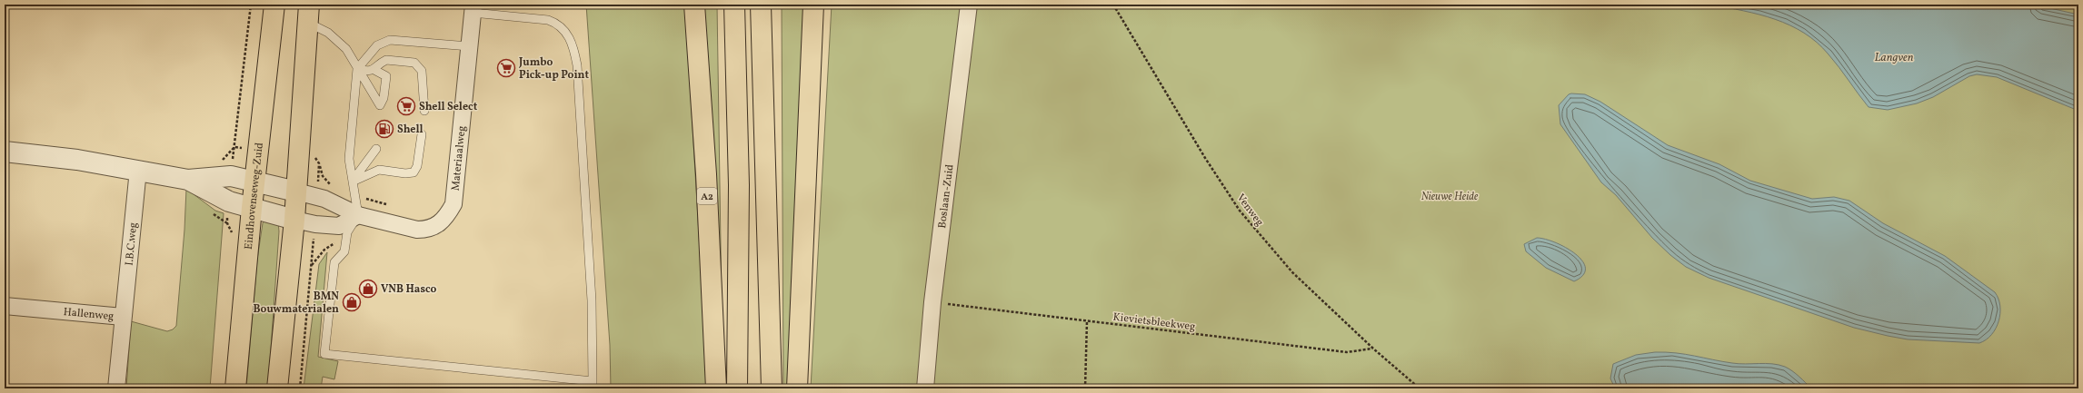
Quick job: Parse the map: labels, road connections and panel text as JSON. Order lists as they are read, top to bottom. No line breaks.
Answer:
{"streets":{"main road":["Eindhovenseweg-Zuid","A2"],"street":["Materiaalweg","Boslaan-Zuid","I.B.C.weg","Hallenweg"],"path":["Venweg","Kievietsbleekweg"]},"crossings":[["Boslaan-Zuid","Kievietsbleekweg"],["Venweg","Kievietsbleekweg"],["I.B.C.weg","Hallenweg"]],"water":["Langven"],"parks":["Nieuwe Heide"],"places":{"supermarket":["Jumbo Pick-up Point","Shell Select"],"fuel station":["Shell"],"shop":["VNB Hasco","BMN Bouwmaterialen"]}}
